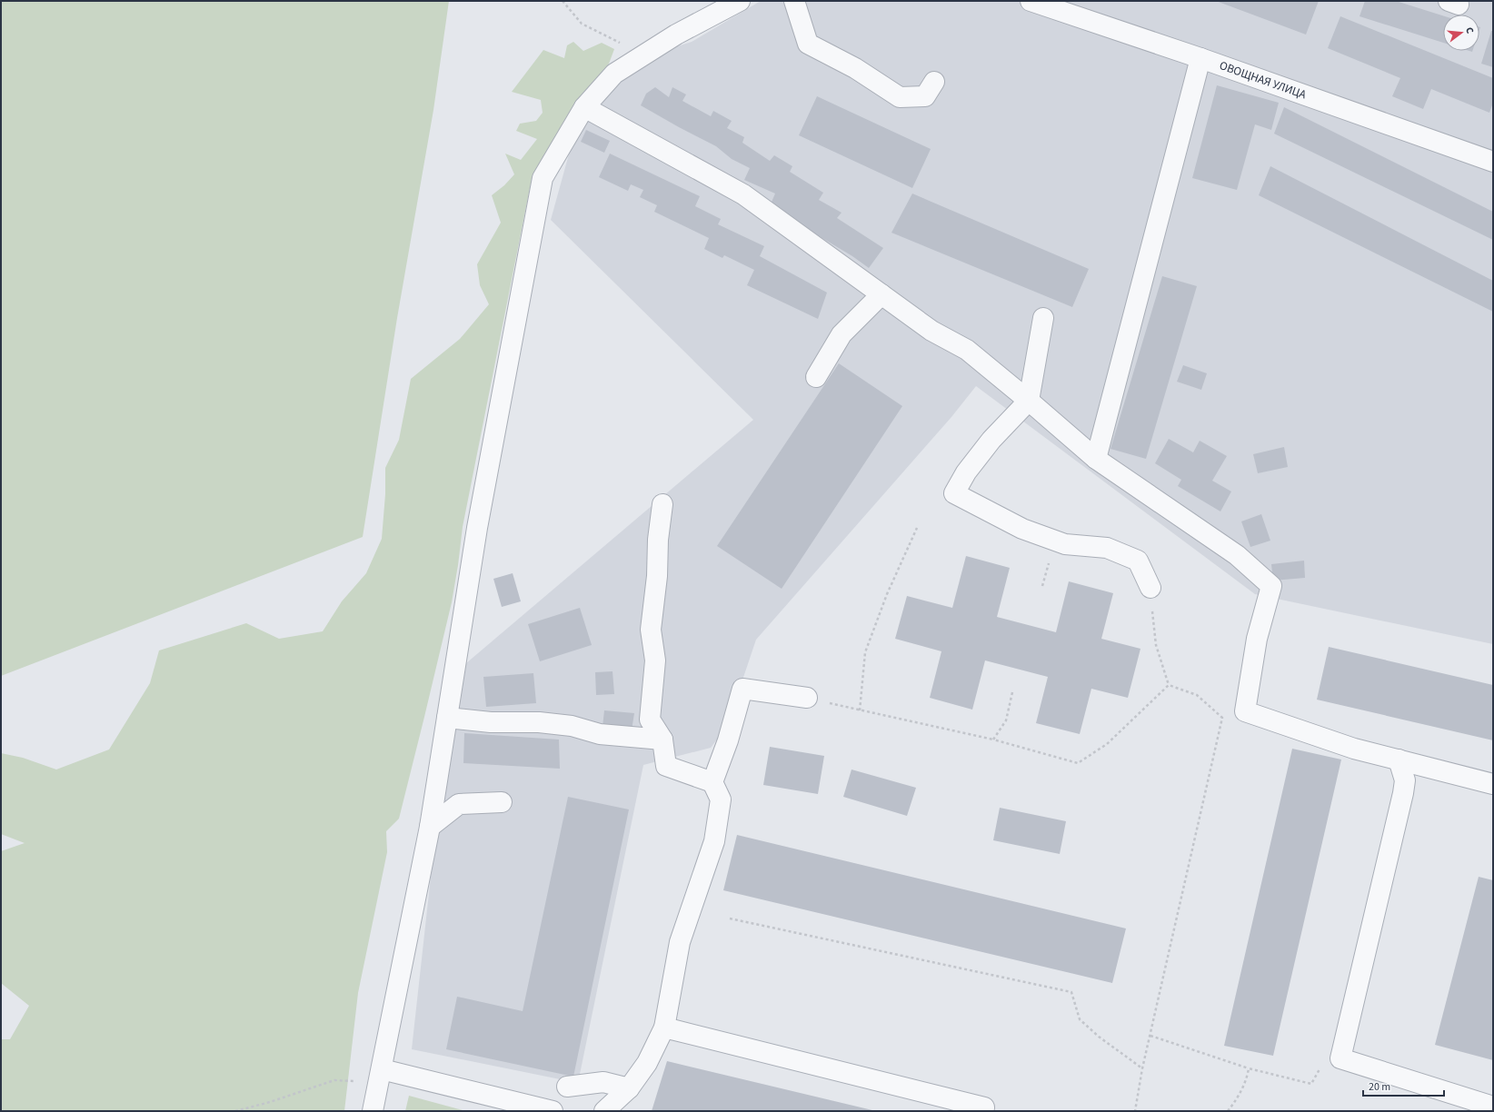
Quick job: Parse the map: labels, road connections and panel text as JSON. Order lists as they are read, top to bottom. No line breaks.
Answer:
{"streets":{"street":["ОВОЩНАЯ УЛИЦА"]},"scale_bar":"20 m","north":"right"}
